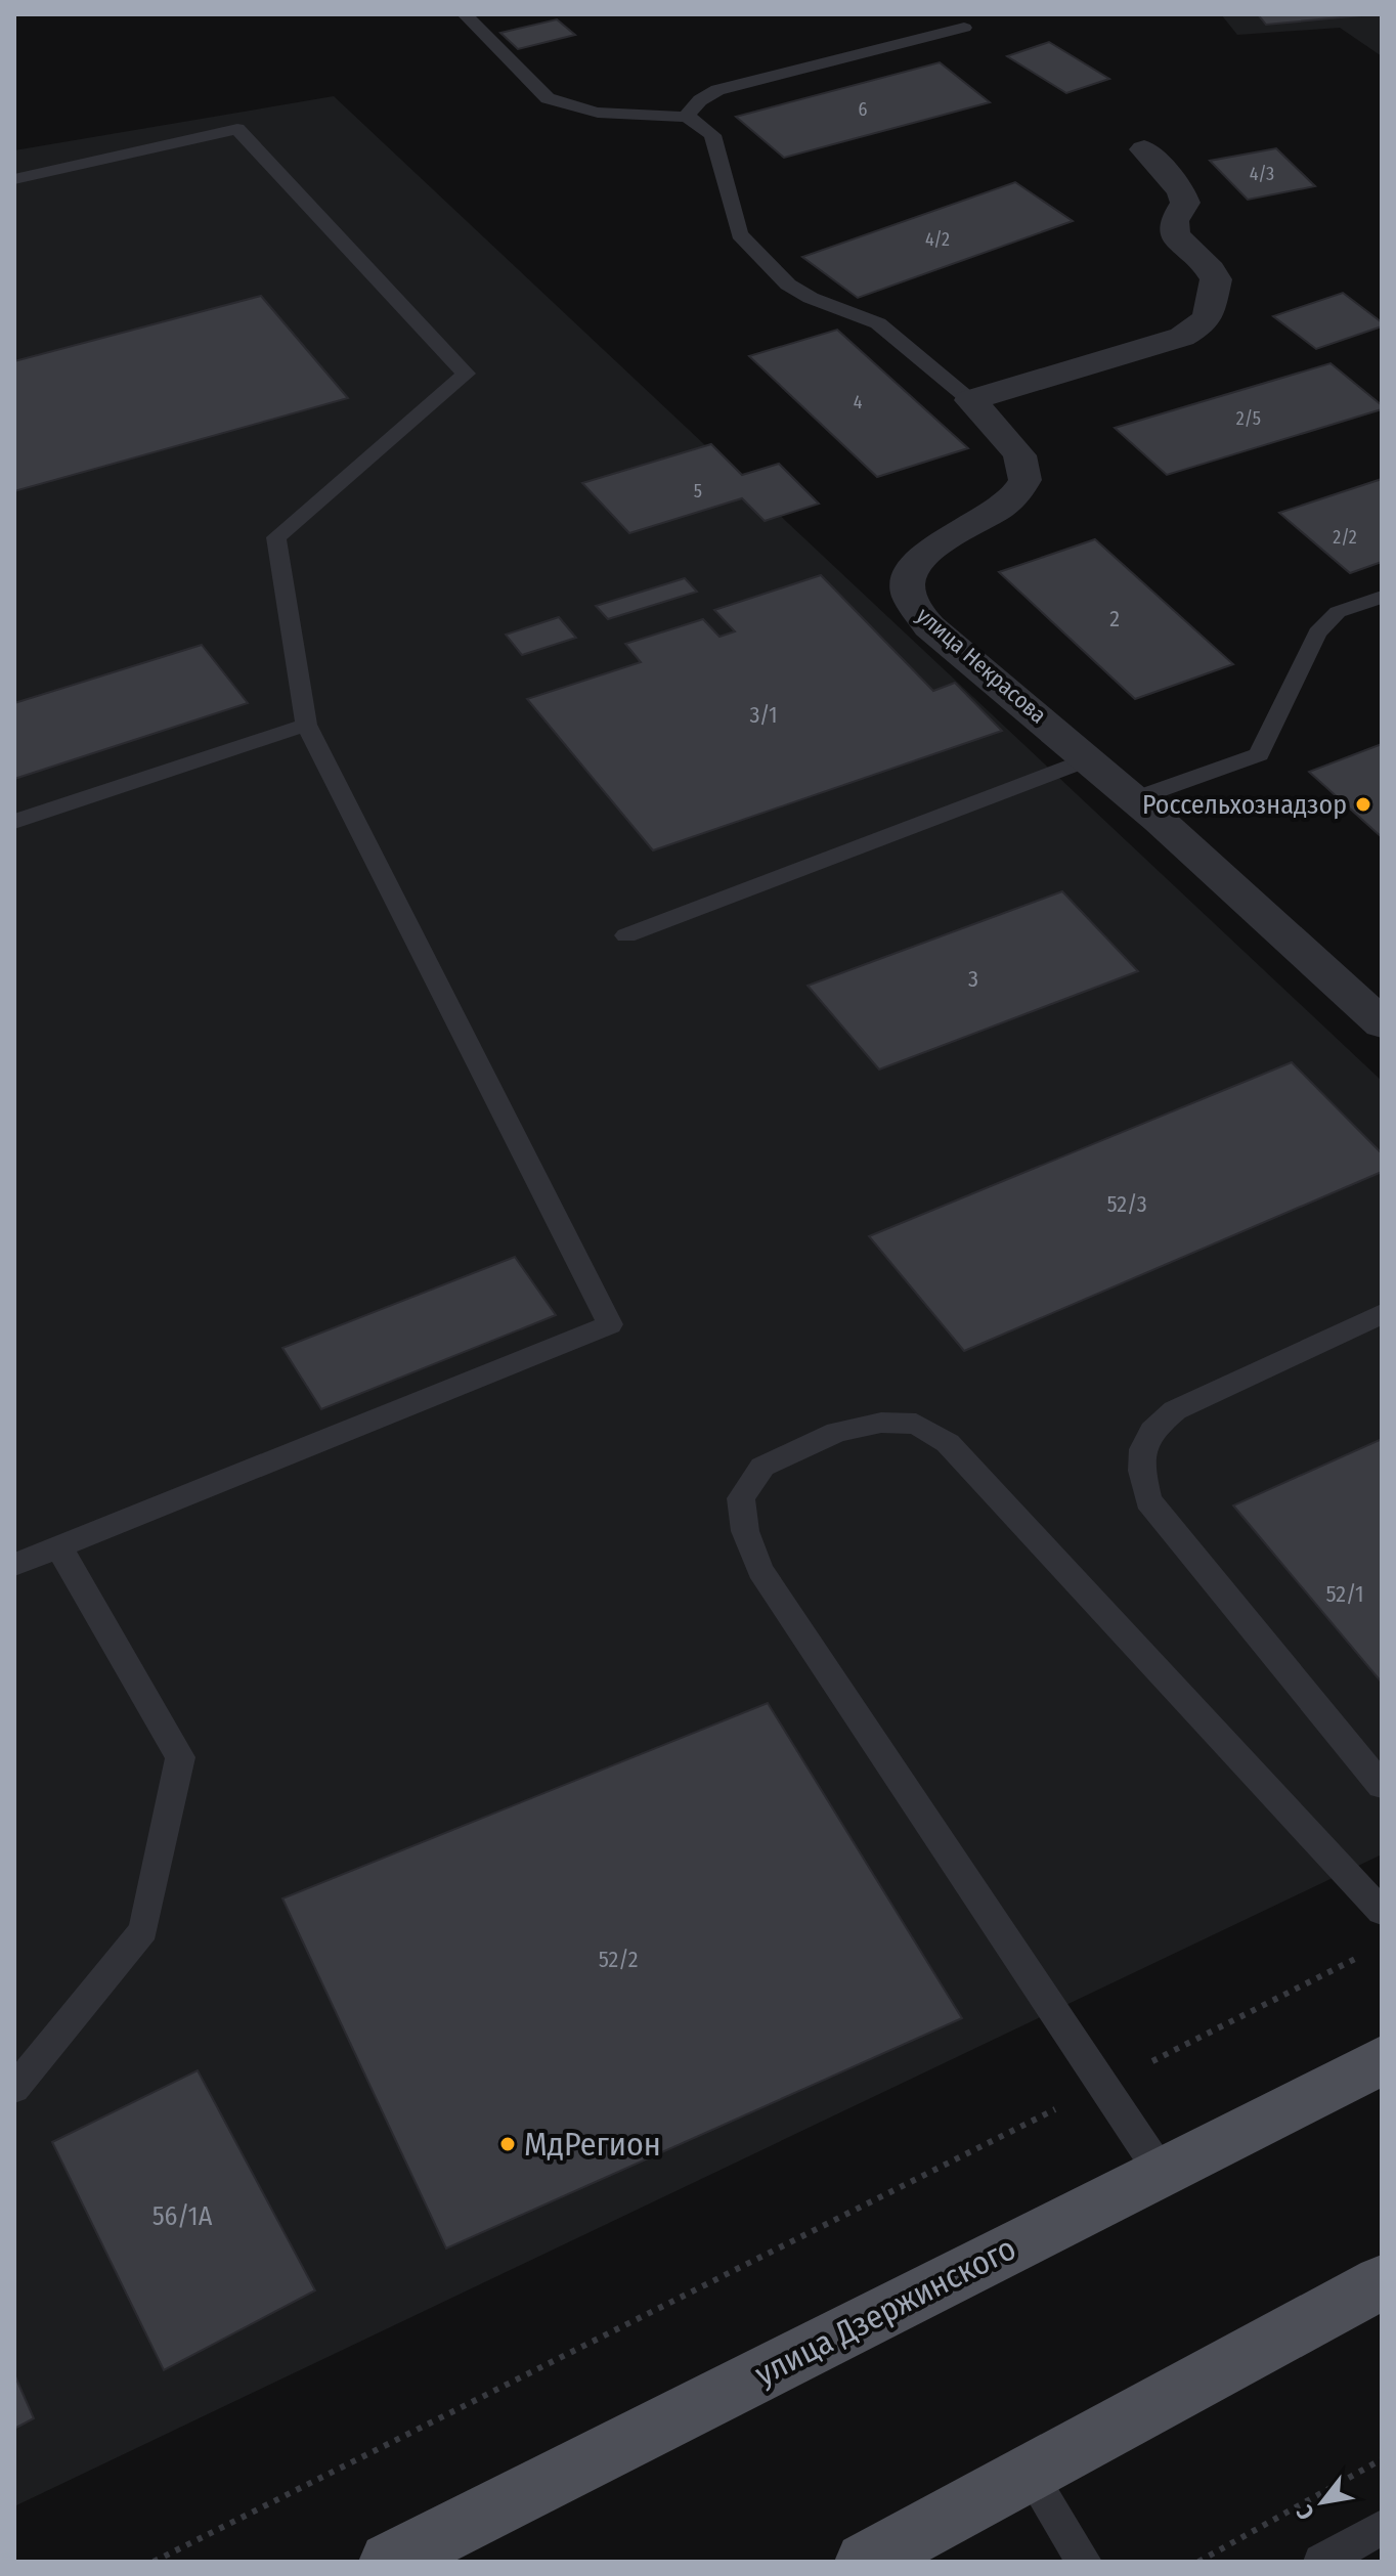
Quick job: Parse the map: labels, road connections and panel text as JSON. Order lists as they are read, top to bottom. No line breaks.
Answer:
{"streets":{"main road":["улица Дзержинского"],"street":["улица Некрасова"]},"places":["Россельхознадзор","МдРегион"],"house_numbers":["6","4/3","4/2","4","2/5","5","2/2","2","3/1","3","52/3","52/1","52/2","56/1А"],"north":"bottom left"}
